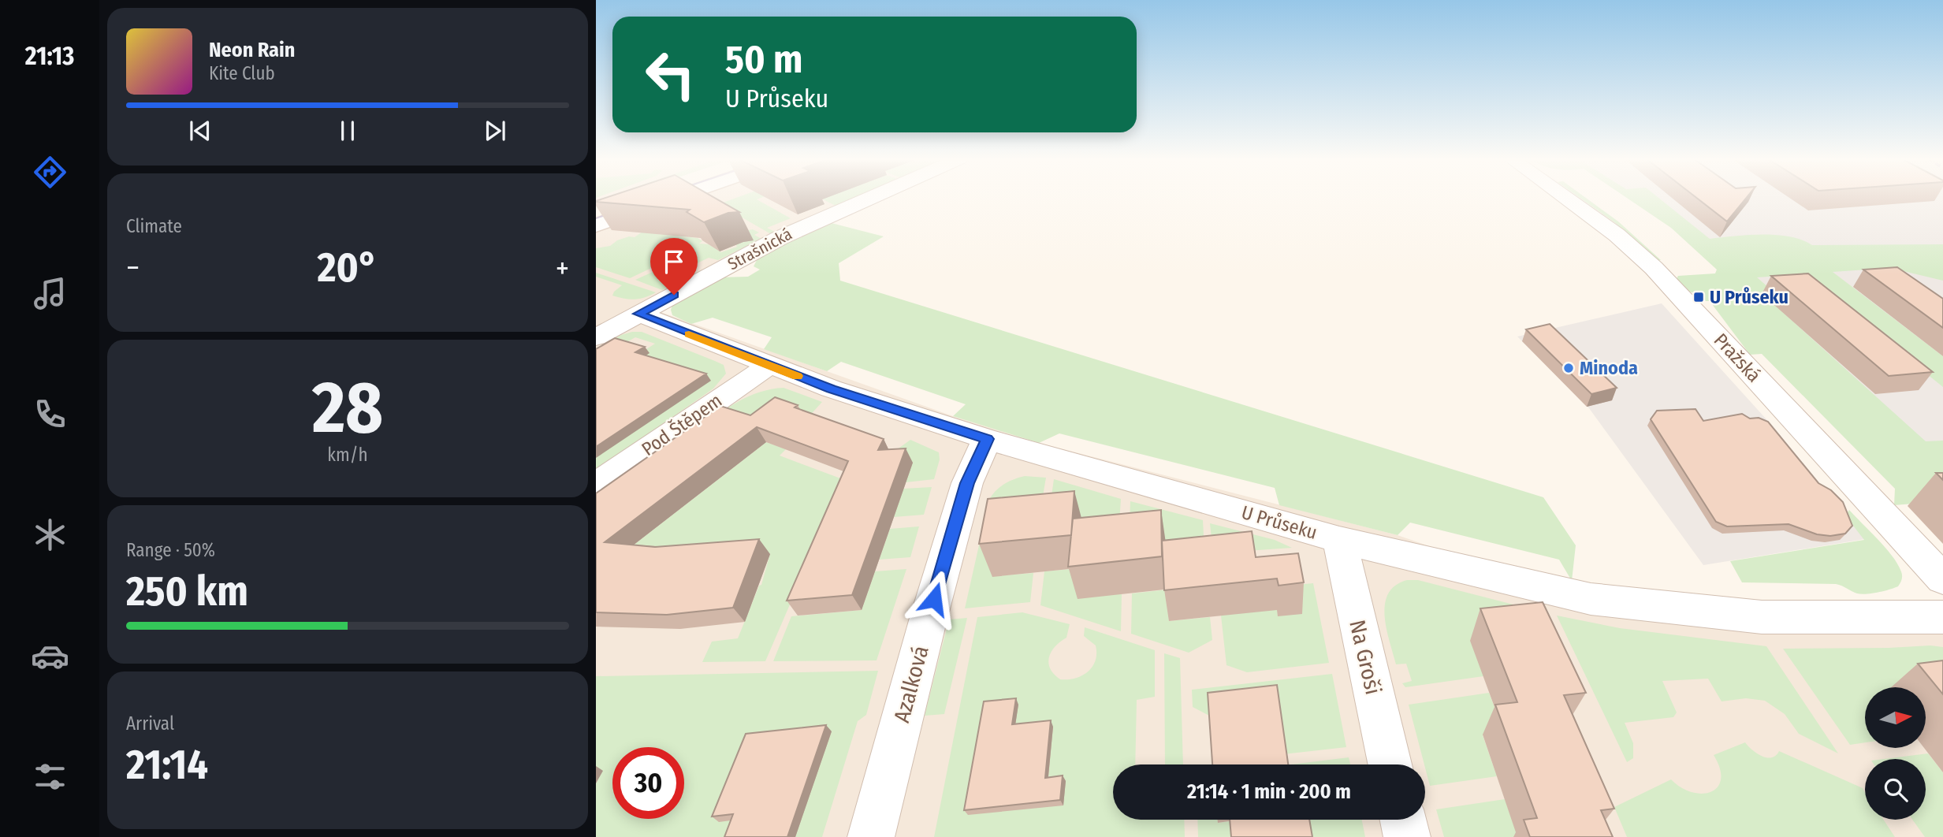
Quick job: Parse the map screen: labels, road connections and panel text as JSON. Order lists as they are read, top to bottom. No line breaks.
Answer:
{"streets":{"street":["Strašnická","Pražská","Pod Štěpem","U Průseku","Na Groši","Azalková"]},"crossings":[["Strašnická","U Průseku"],["Pod Štěpem","U Průseku"],["U Průseku","Na Groši"],["U Průseku","Azalková"]],"places":{"transit":["U Průseku"],"other":["Minoda"]},"north":"right","page":{"tabs":"21:13","turn":["50 m","U Průseku"],"song":["Neon Rain","Kite Club"],"tile":["Climate",["28","km/h"],["Range · 50%","250 km"],["Arrival","21:14"]],"heat":["−","20°","+"],"limit":"30","trip":"21:14 · 1 min · 200 m"}}
